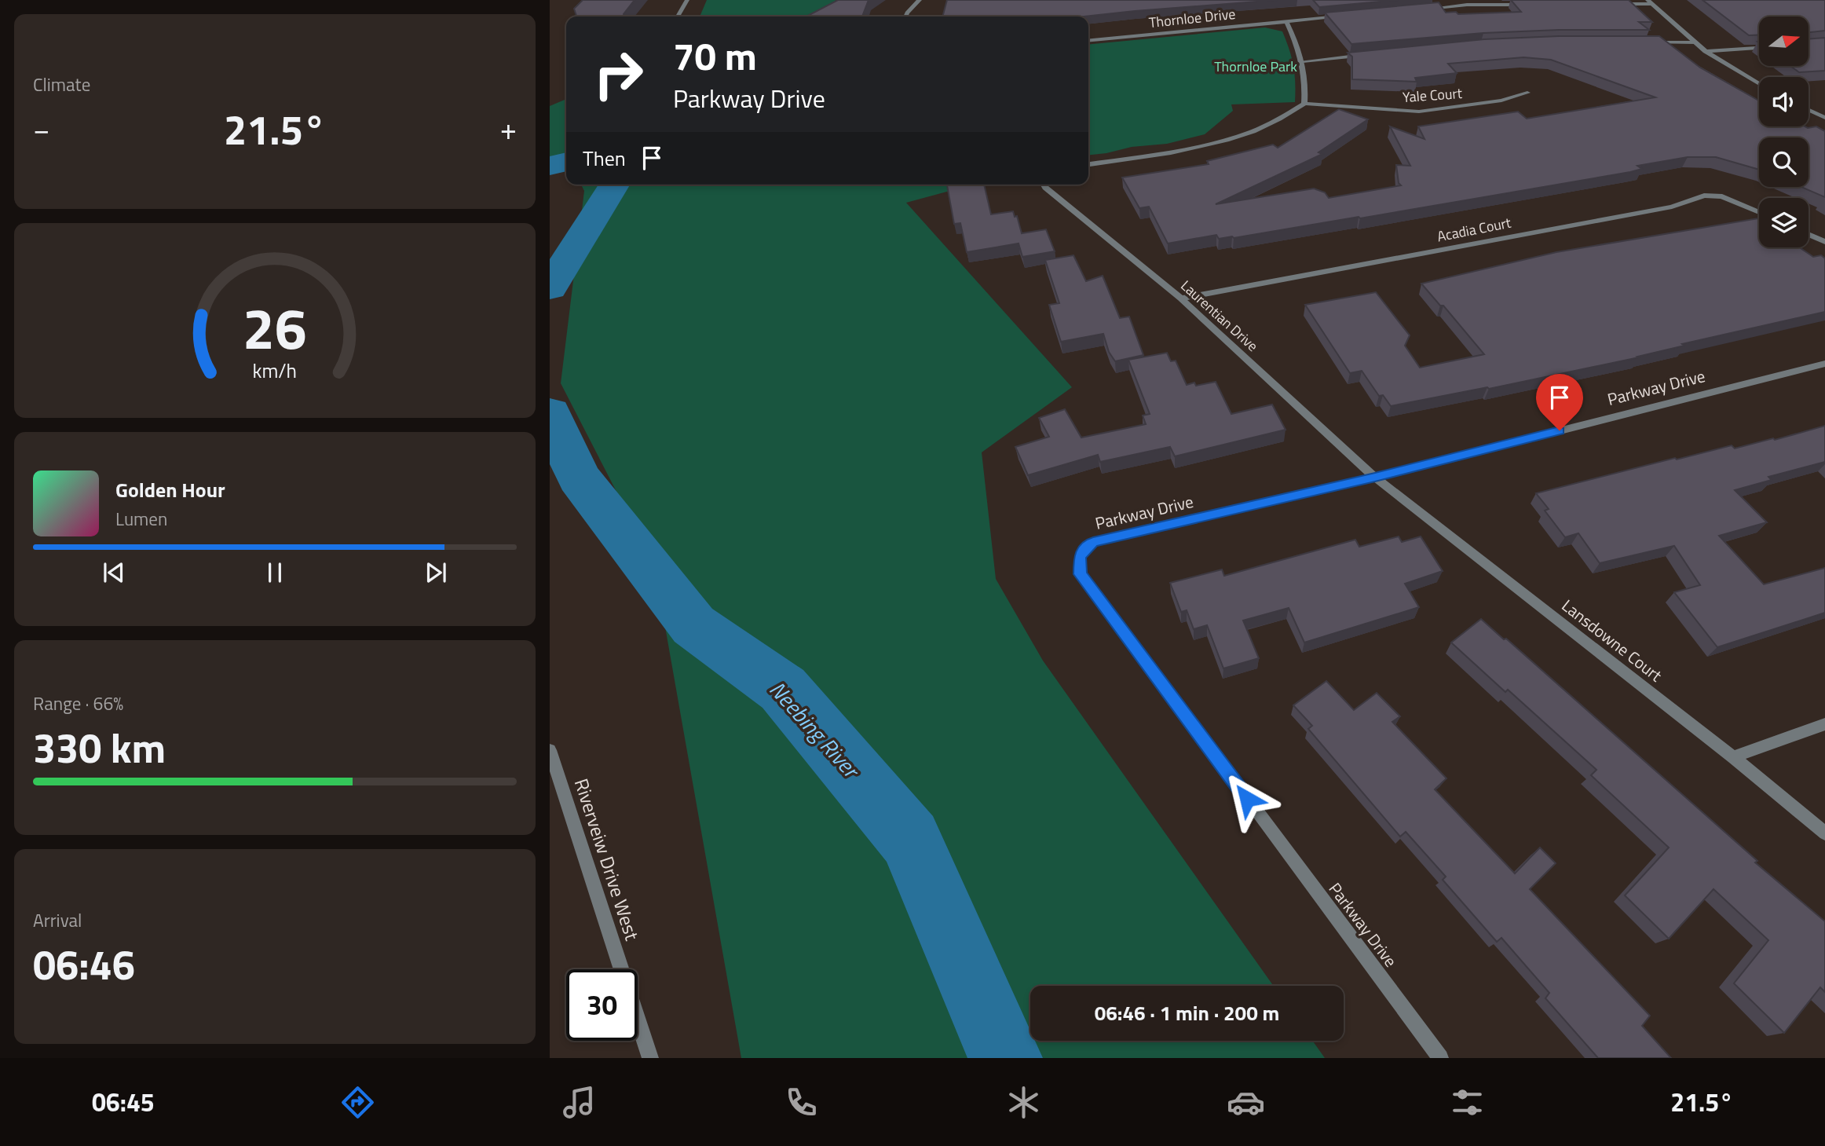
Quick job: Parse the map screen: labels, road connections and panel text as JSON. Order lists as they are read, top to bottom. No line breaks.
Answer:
{"streets":{"street":["Thornloe Drive","Yale Court","Acadia Court","Laurentian Drive","Parkway Drive","Lansdowne Court","Riverveiw Drive West"]},"crossings":[["Acadia Court","Laurentian Drive"],["Laurentian Drive","Parkway Drive"],["Laurentian Drive","Lansdowne Court"],["Parkway Drive","Lansdowne Court"]],"water":["Neebing River"],"parks":["Thornloe Park"],"north":"right","page":{"tile":["Climate",["Range · 66%","330 km"],["Arrival","06:46"]],"turn":["70 m","Parkway Drive"],"heat":["−","21.5°","+"],"then":"Then","song":["Golden Hour","Lumen"],"limit":"30","trip":"06:46 · 1 min · 200 m","tabs":["06:45","21.5°"],"gauge":["26","km/h"]}}
